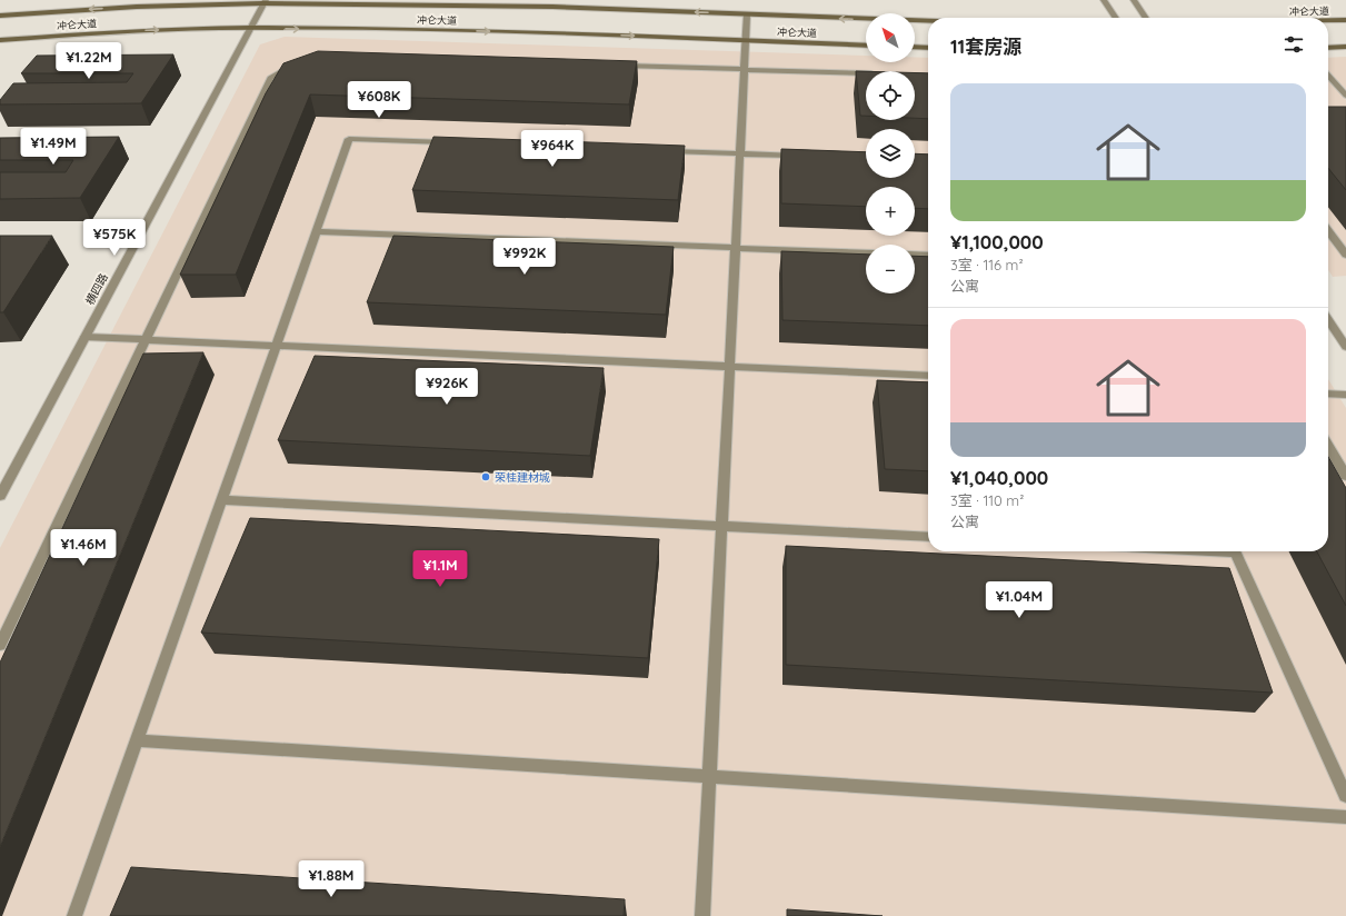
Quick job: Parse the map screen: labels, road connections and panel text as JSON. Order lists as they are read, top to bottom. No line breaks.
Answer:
{"streets":{"main road":["冲仑大道"],"street":["横四路"]},"crossings":[["冲仑大道","横四路"]],"places":["荣桂建材城"],"north":"top left","page":{"map_buttons":["+","−"],"heading":"11套房源","price":["¥1.22M","¥608K","¥1.49M","¥964K","¥575K","¥992K","¥926K","¥1.46M","¥1.1M","¥1.04M","¥1.88M"],"list":[{"name":"¥1,100,000","note":"3室 · 116 m² · 公寓"},{"name":"¥1,040,000","note":"3室 · 110 m² · 公寓"}]}}
